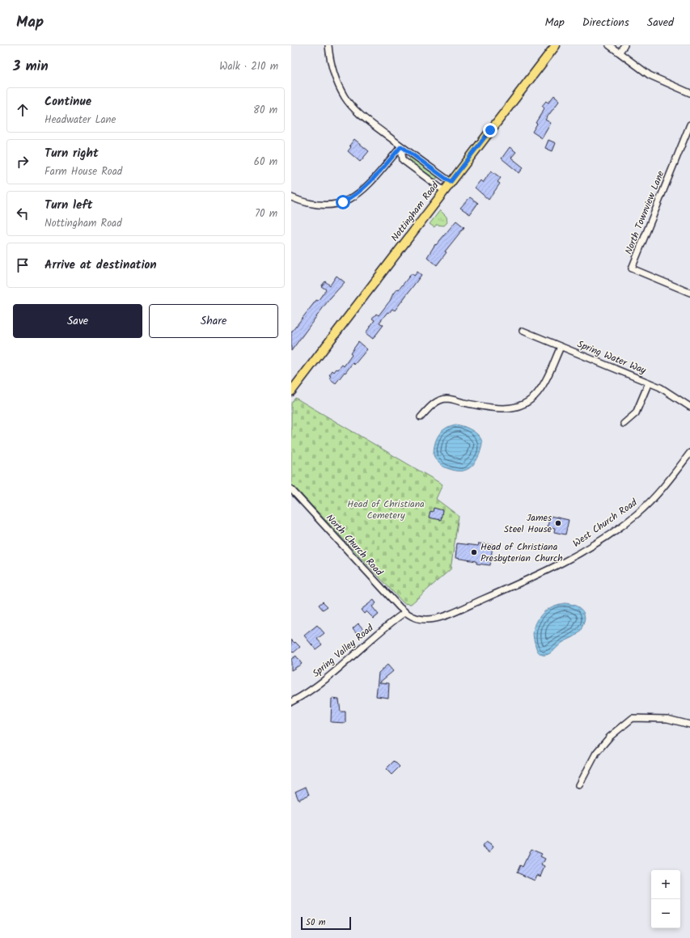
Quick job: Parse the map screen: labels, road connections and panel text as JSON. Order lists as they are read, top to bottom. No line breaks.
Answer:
{"streets":{"main road":["Nottingham Road"],"street":["North Townview Lane","Spring Water Way","West Church Road","North Church Road","Spring Valley Road"]},"crossings":[["West Church Road","North Church Road"],["West Church Road","Spring Valley Road"],["North Church Road","Spring Valley Road"]],"parks":["Head of Christiana Cemetery"],"places":["James Steel House","Head of Christiana Presbyterian Church"],"scale_bar":"50 m","page":{"header":"Map","nav":["Map","Directions","Saved"],"heading":["3 min","Walk · 210 m"],"list":[["Continue","Headwater Lane","80 m"],["Turn right","Farm House Road","60 m"],["Turn left","Nottingham Road","70 m"],"Arrive at destination"],"buttons":["Save","Share"],"map_buttons":["+","−"],"scale":"50 m"}}
